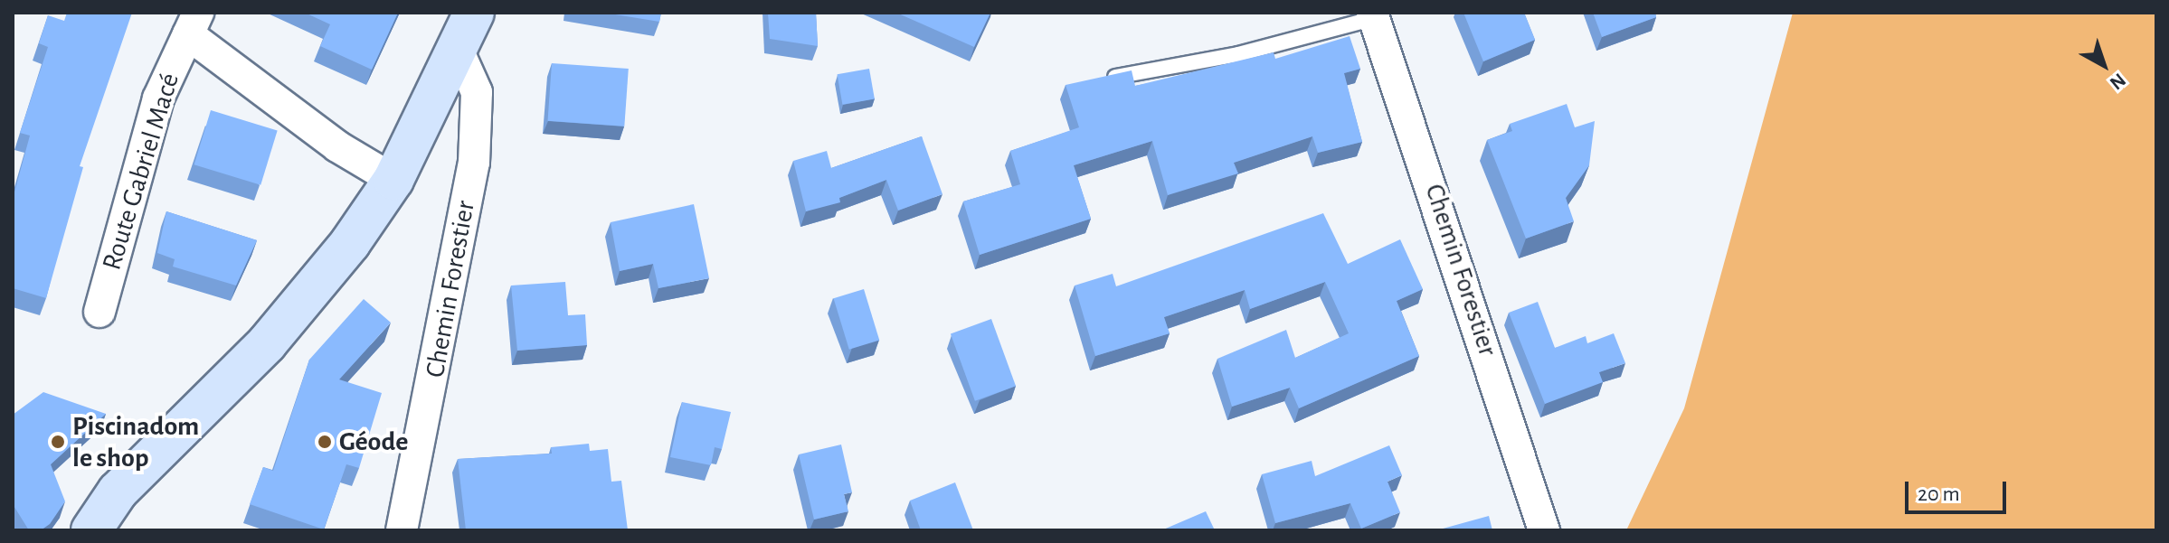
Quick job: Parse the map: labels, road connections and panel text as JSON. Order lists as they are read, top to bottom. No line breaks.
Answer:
{"streets":{"street":["Route Gabriel Macé","Chemin Forestier"]},"places":["Piscinadom le shop","Géode"],"scale_bar":"20 m","north":"bottom right"}
